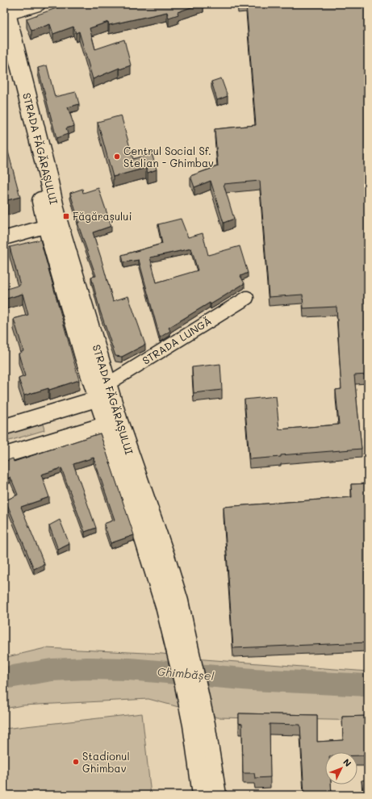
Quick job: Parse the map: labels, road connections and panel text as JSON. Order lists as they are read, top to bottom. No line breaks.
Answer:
{"streets":{"highway":["STRADA FĂGĂRAȘULUI"],"street":["STRADA LUNGĂ"]},"crossings":[["STRADA FĂGĂRAȘULUI","STRADA LUNGĂ"]],"water":["Ghimbășel"],"places":{"other":["Centrul Social Sf. Stelian - Ghimbav","Stadionul Ghimbav"],"transit":["Făgărașului"]},"north":"top right"}
